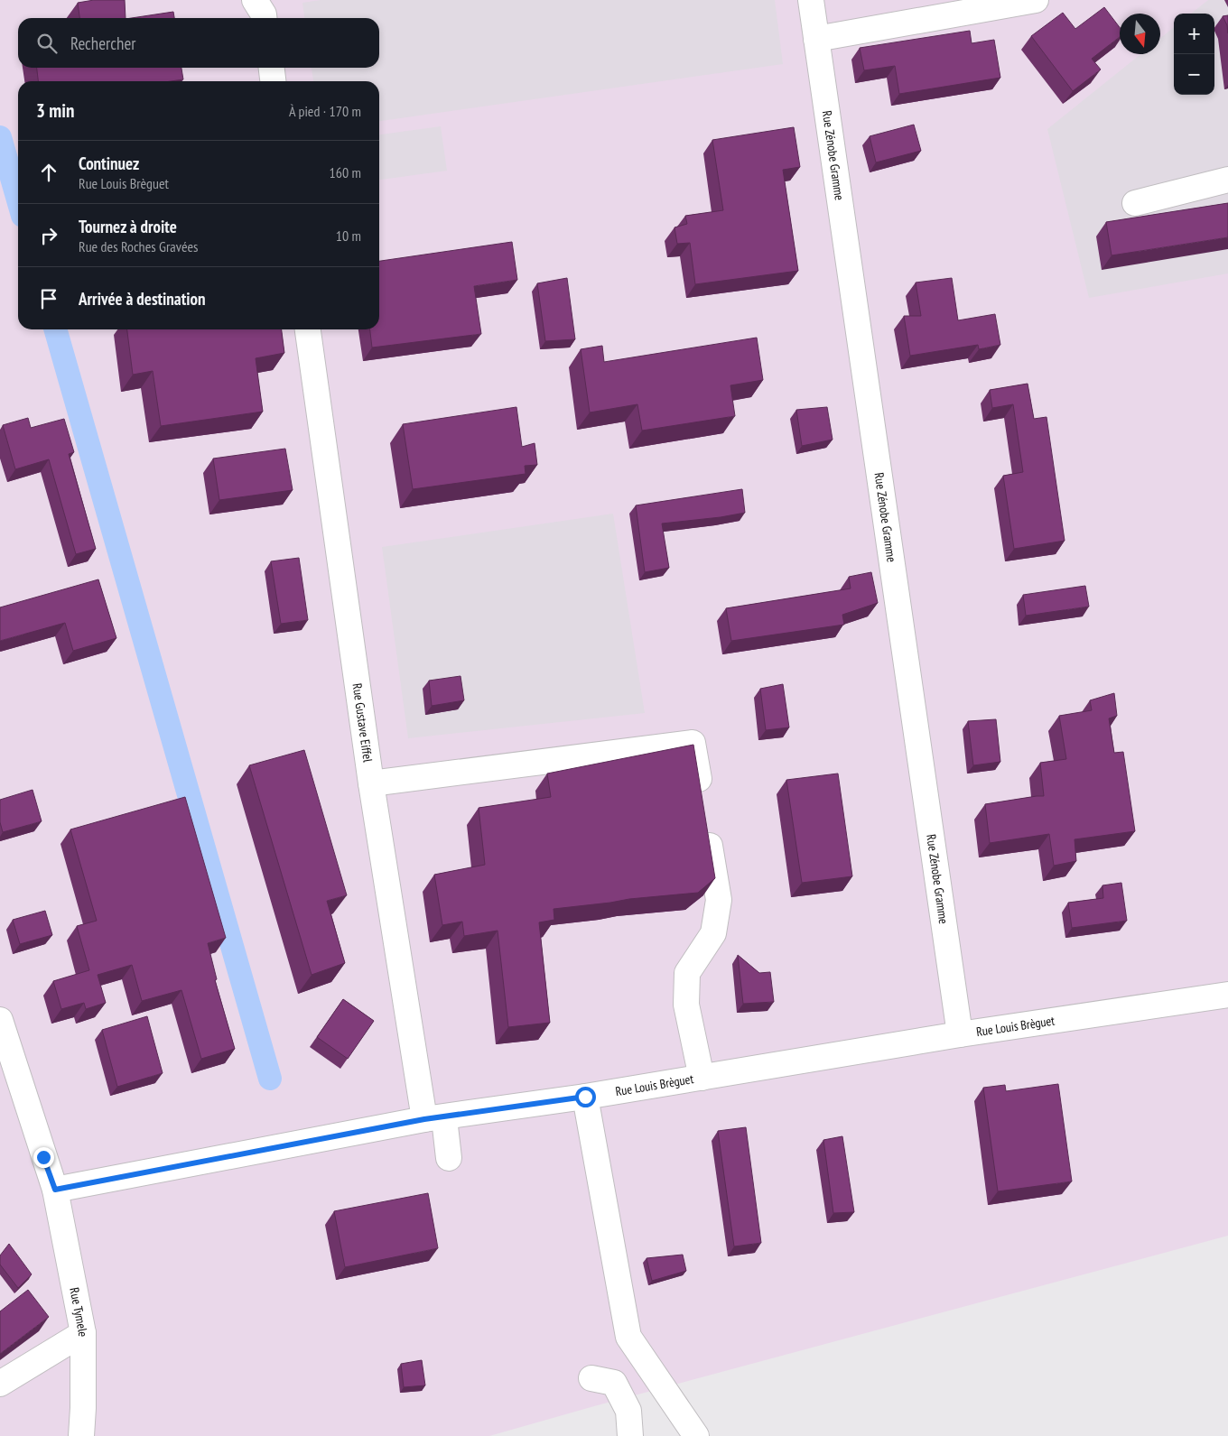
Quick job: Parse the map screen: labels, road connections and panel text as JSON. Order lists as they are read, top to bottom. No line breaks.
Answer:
{"streets":{"street":["Rue Zénobe Gramme","Rue Gustave Eiffel","Rue Louis Brèguet","Rue Tymele"]},"crossings":[["Rue Zénobe Gramme","Rue Louis Brèguet"],["Rue Gustave Eiffel","Rue Louis Brèguet"],["Rue Louis Brèguet","Rue Tymele"]],"north":"bottom","page":{"map_buttons":["+","−"],"search":"Rechercher","heading":["3 min","À pied · 170 m"],"list":[["Continuez","Rue Louis Brèguet","160 m"],["Tournez à droite","Rue des Roches Gravées","10 m"],"Arrivée à destination"]}}
